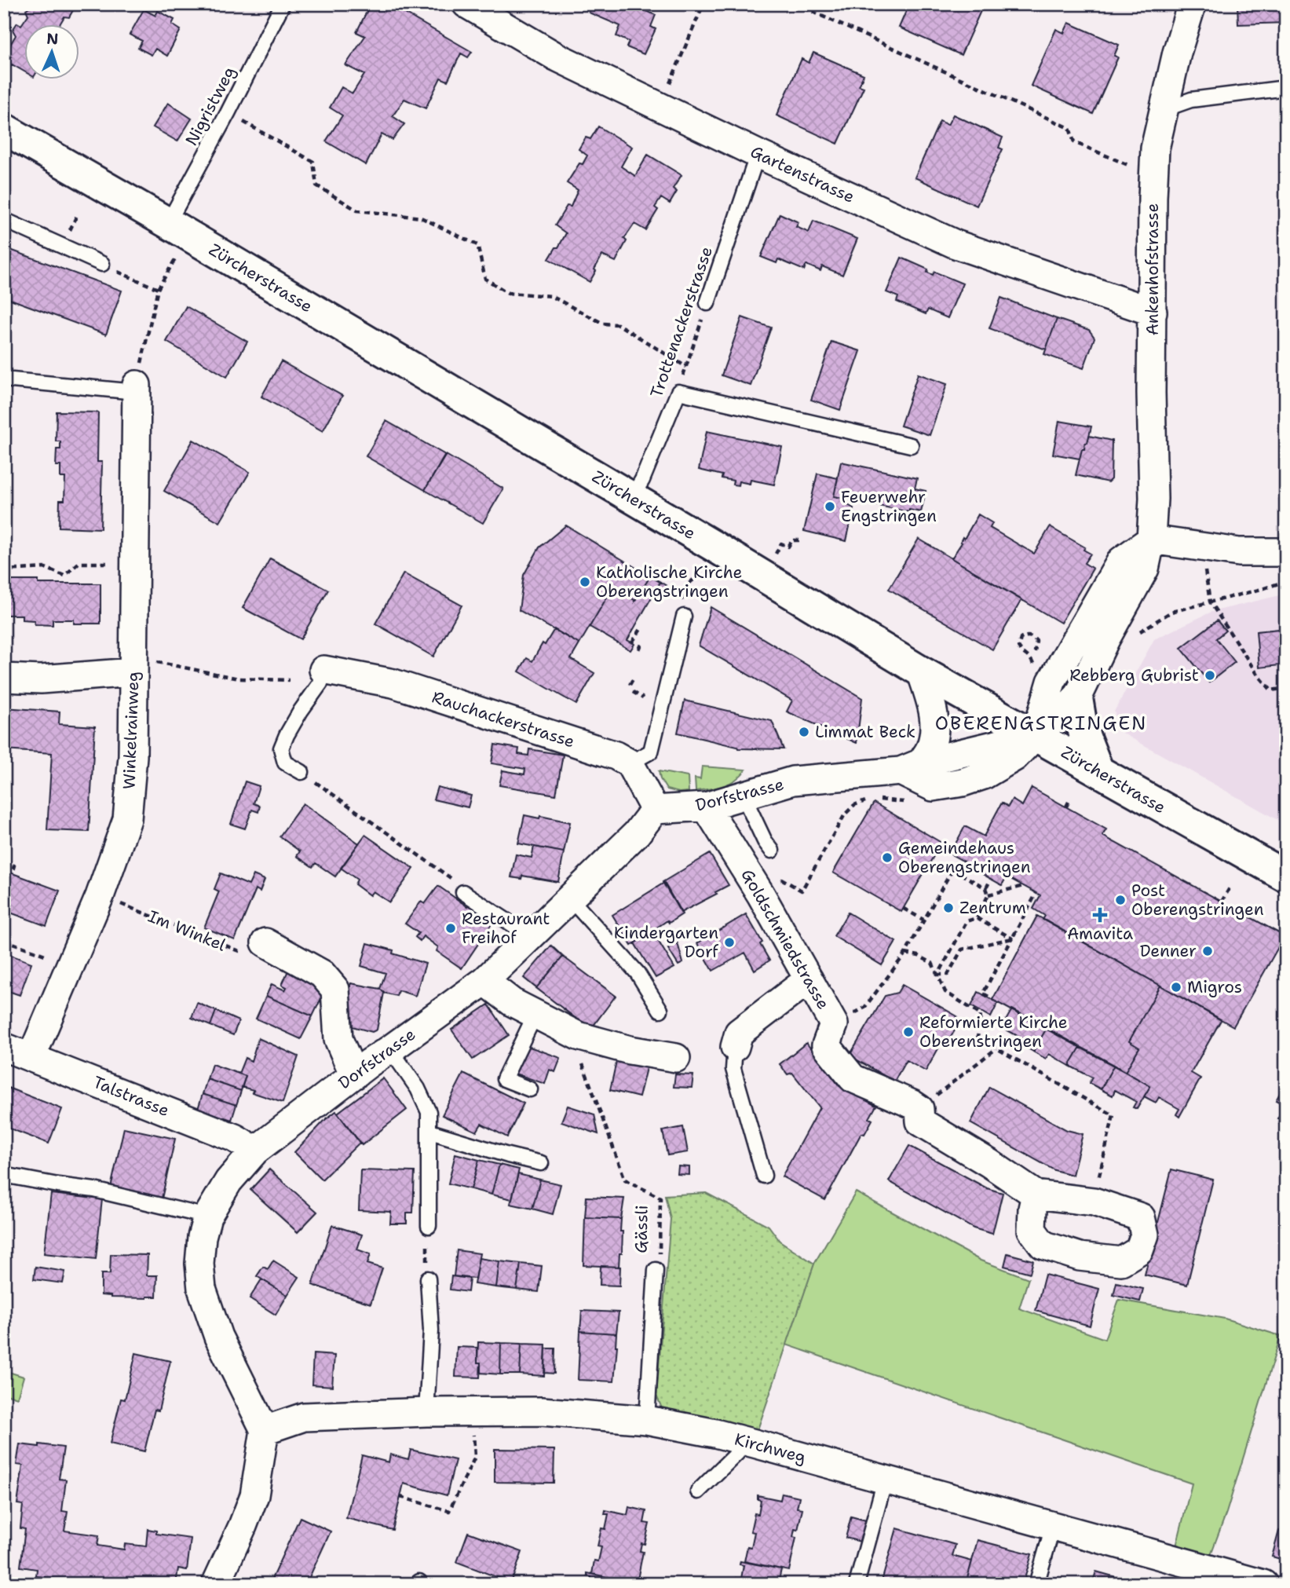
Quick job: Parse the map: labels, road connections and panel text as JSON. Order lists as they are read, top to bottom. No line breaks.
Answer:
{"streets":{"main road":["Zürcherstrasse"],"street":["Gartenstrasse","Ankenhofstrasse","Rauchackerstrasse","Winkelrainweg","Dorfstrasse","Goldschmiedstrasse","Talstrasse","Kirchweg"],"lane":["Nigristweg","Trottenackerstrasse","Gässli"],"path":["Im Winkel"]},"crossings":[["Nigristweg","Zürcherstrasse"],["Gartenstrasse","Ankenhofstrasse"],["Gartenstrasse","Trottenackerstrasse"],["Zürcherstrasse","Trottenackerstrasse"],["Zürcherstrasse","Dorfstrasse"],["Winkelrainweg","Im Winkel"],["Winkelrainweg","Talstrasse"],["Dorfstrasse","Goldschmiedstrasse"],["Dorfstrasse","Talstrasse"],["Dorfstrasse","Kirchweg"],["Gässli","Kirchweg"]],"districts":["OBERENGSTRINGEN"],"places":{"other":["Feuerwehr Engstringen","Katholische Kirche Oberengstringen","Rebberg Gubrist","Limmat Beck","Gemeindehaus Oberengstringen","Post Oberengstringen","Zentrum","Restaurant Freihof","Kindergarten Dorf","Denner","Migros","Reformierte Kirche Oberenstringen"],"health":["Amavita"]},"north":"top"}
